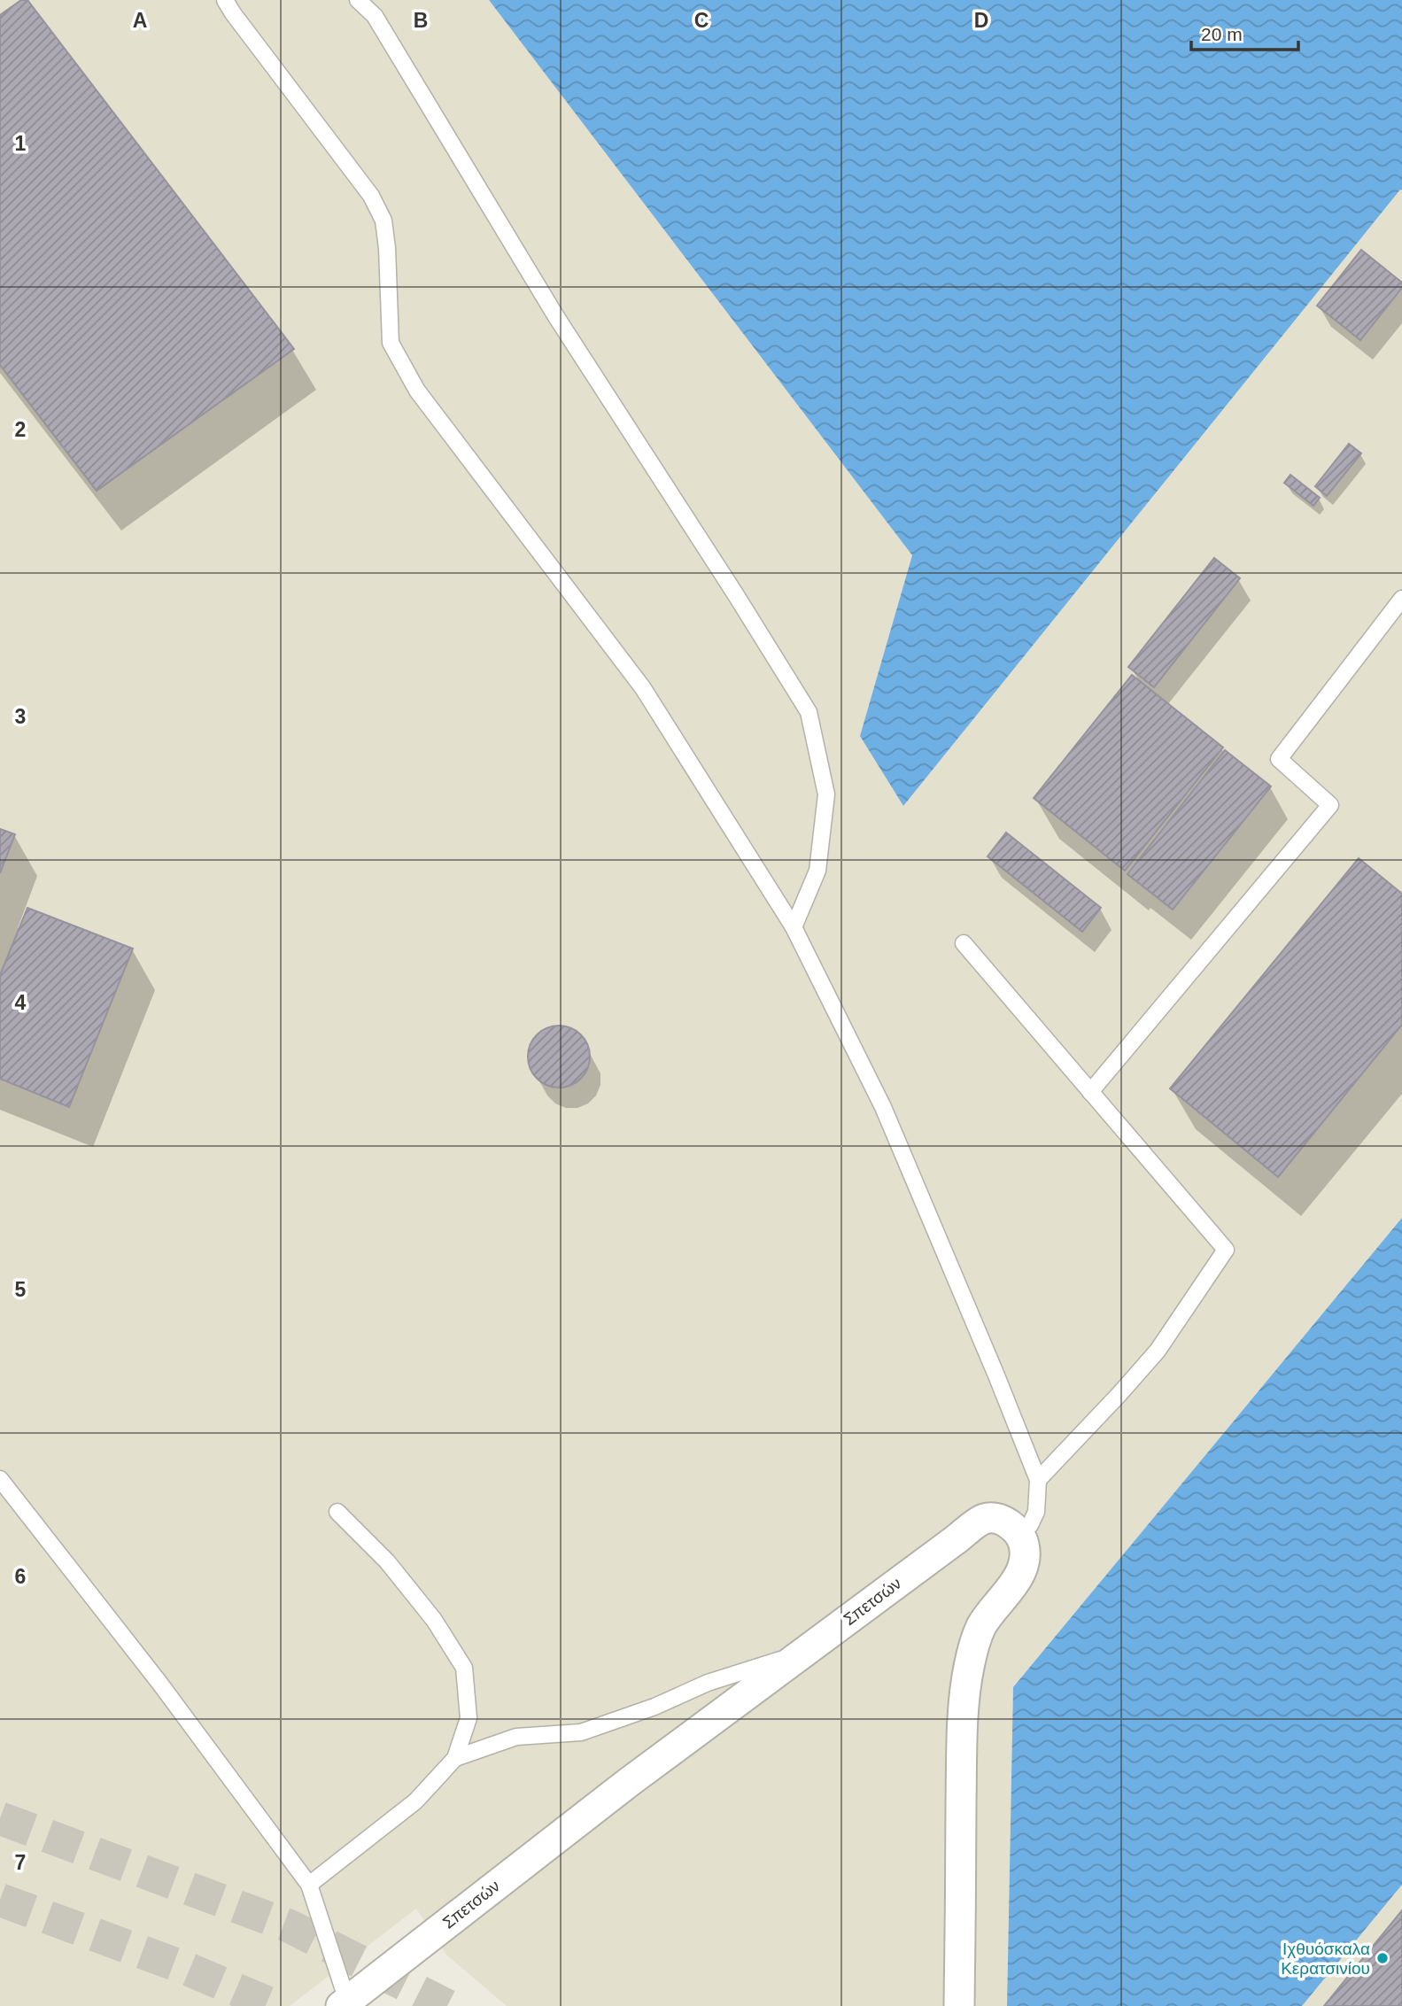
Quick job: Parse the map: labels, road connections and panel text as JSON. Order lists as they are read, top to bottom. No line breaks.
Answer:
{"streets":{"street":["Σπετσών"]},"places":["Ιχθυόσκαλα Κερατσινίου"],"scale_bar":"20 m","grid":{"columns":["A","B","C","D"],"rows":["1","2","3","4","5","6","7"]}}
